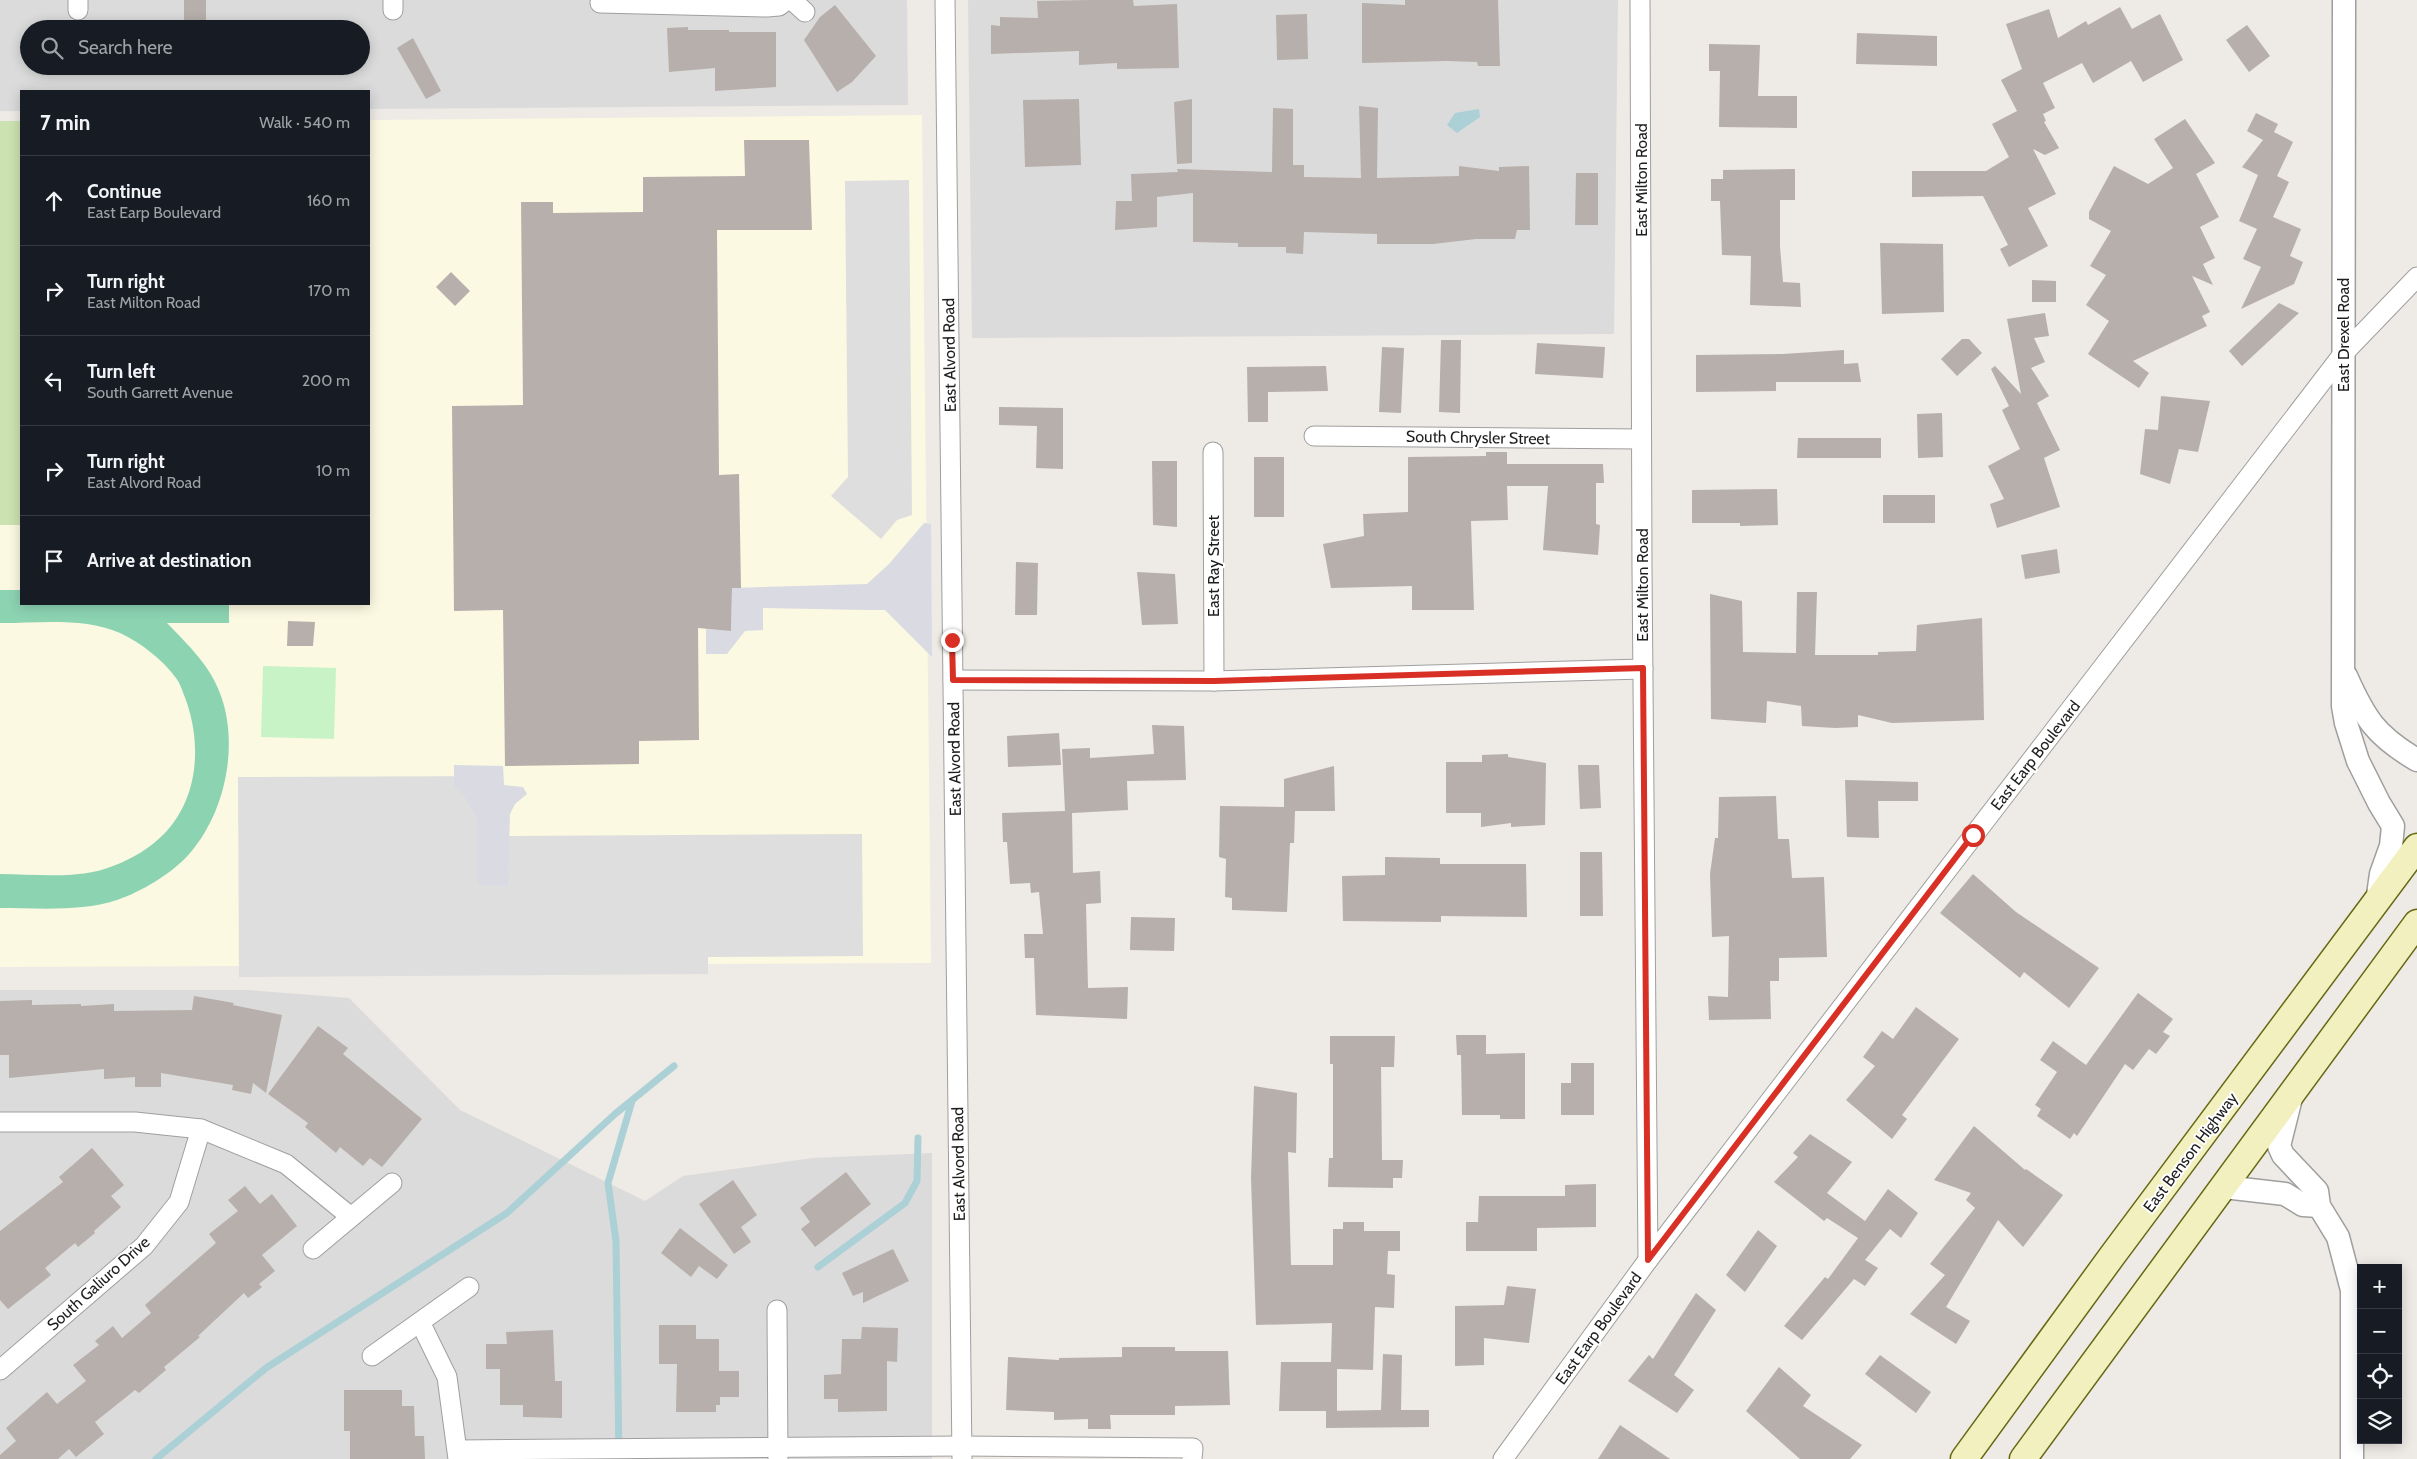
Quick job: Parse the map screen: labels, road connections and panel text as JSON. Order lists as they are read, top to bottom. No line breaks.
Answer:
{"streets":{"main road":["East Benson Highway"],"street":["East Milton Road","East Drexel Road","East Alvord Road","South Chrysler Street","East Ray Street","East Earp Boulevard","South Galiuro Drive"]},"crossings":[["East Milton Road","South Chrysler Street"],["East Milton Road","East Earp Boulevard"],["East Drexel Road","East Earp Boulevard"],["East Drexel Road","East Benson Highway"]],"page":{"search":"Search here","heading":["7 min","Walk · 540 m"],"list":[["Continue","East Earp Boulevard","160 m"],["Turn right","East Milton Road","170 m"],["Turn left","South Garrett Avenue","200 m"],["Turn right","East Alvord Road","10 m"],"Arrive at destination"],"map_buttons":["+","−"]}}
